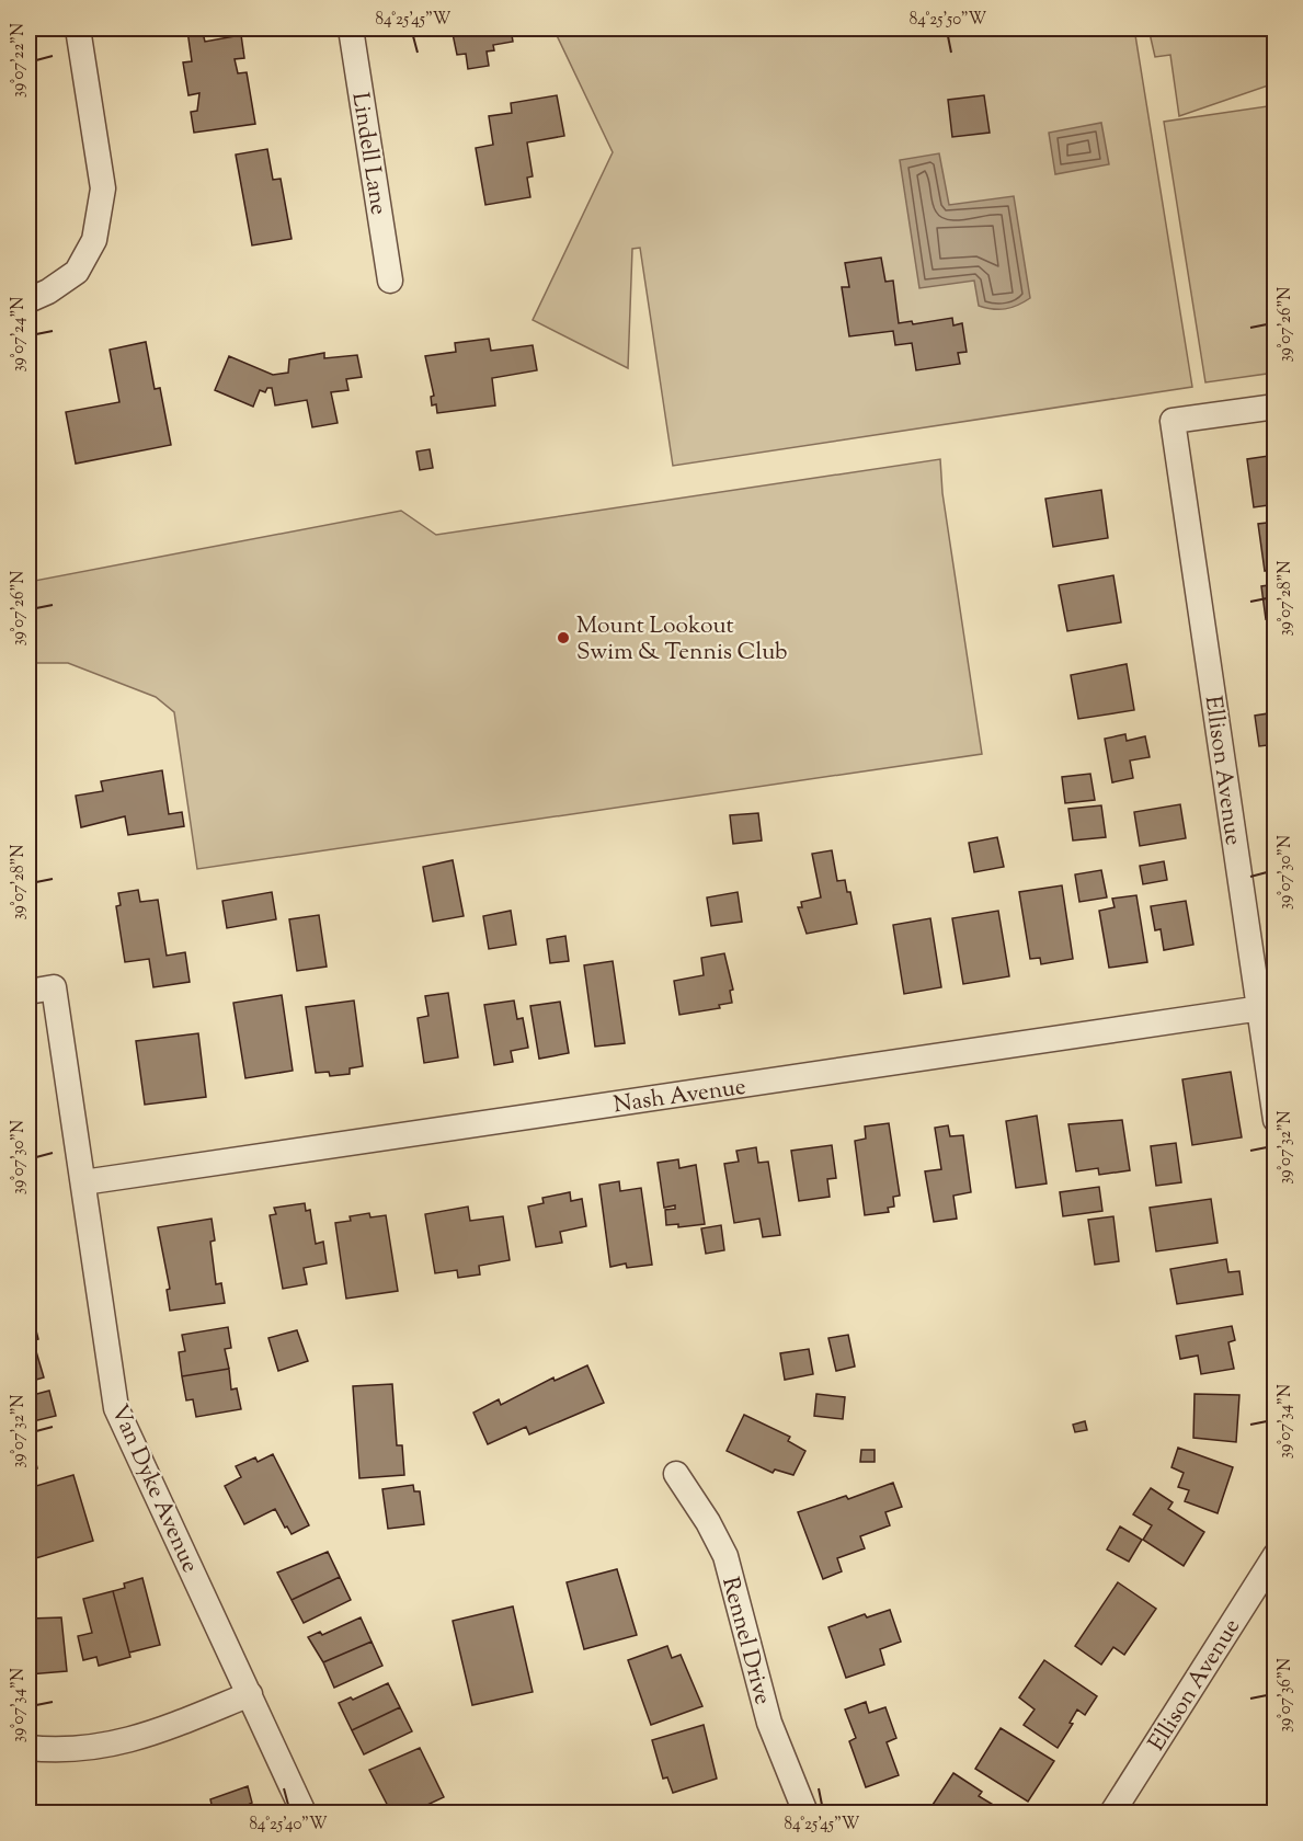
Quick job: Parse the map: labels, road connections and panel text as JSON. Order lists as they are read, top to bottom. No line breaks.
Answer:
{"streets":{"street":["Lindell Lane","Ellison Avenue","Nash Avenue","Van Dyke Avenue","Rennel Drive"]},"crossings":[["Ellison Avenue","Nash Avenue"],["Nash Avenue","Van Dyke Avenue"]],"places":["Mount Lookout Swim & Tennis Club"],"coordinates":["84°25'45\"W","84°25'50\"W","39°07'22\"N","39°07'26\"N","39°07'24\"N","39°07'28\"N","39°07'30\"N","39°07'32\"N","39°07'34\"N","39°07'36\"N","84°25'40\"W"]}
